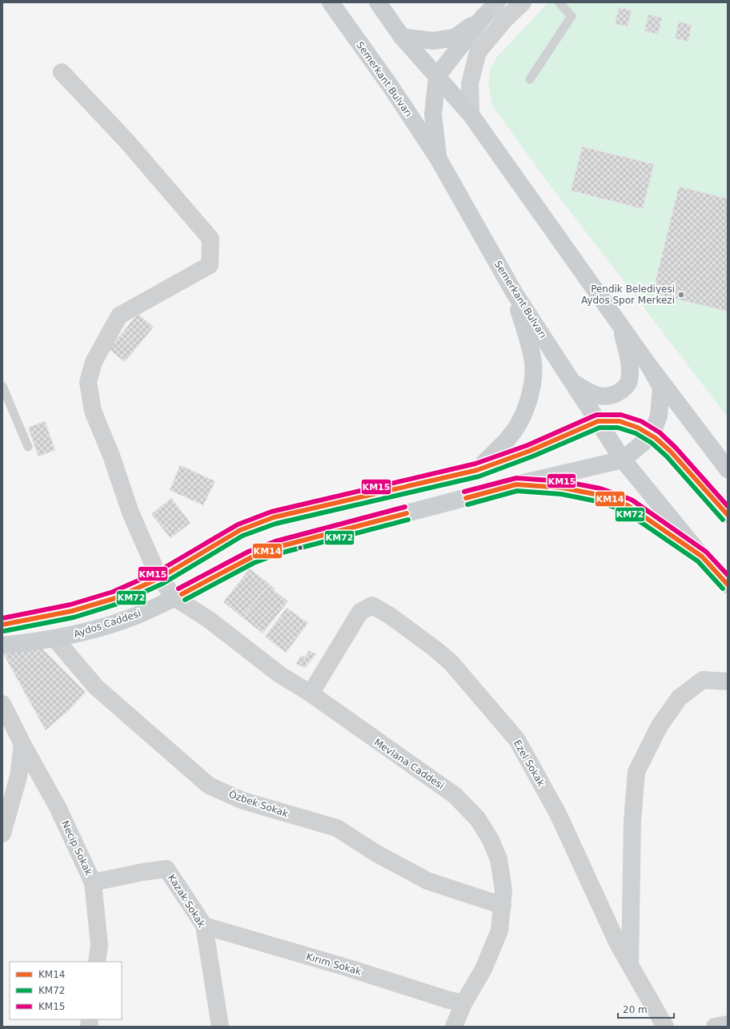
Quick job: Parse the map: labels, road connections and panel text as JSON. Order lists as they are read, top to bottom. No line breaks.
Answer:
{"streets":{"main road":["Semerkant Bulvarı","Aydos Caddesi"],"street":["Ezel Sokak","Mevlana Caddesi","Özbek Sokak","Necip Sokak","Kazak Sokak","Kırım Sokak"]},"crossings":[["Semerkant Bulvarı","Aydos Caddesi"],["Aydos Caddesi","Mevlana Caddesi"],["Aydos Caddesi","Özbek Sokak"],["Ezel Sokak","Mevlana Caddesi"],["Mevlana Caddesi","Özbek Sokak"],["Mevlana Caddesi","Kırım Sokak"],["Necip Sokak","Kazak Sokak"],["Kazak Sokak","Kırım Sokak"]],"places":["Pendik Belediyesi Aydos Spor Merkezi"],"lines":["transit line KM15","transit line KM14","transit line KM72"],"legend":["KM14","KM72","KM15"],"scale_bar":"20 m"}
